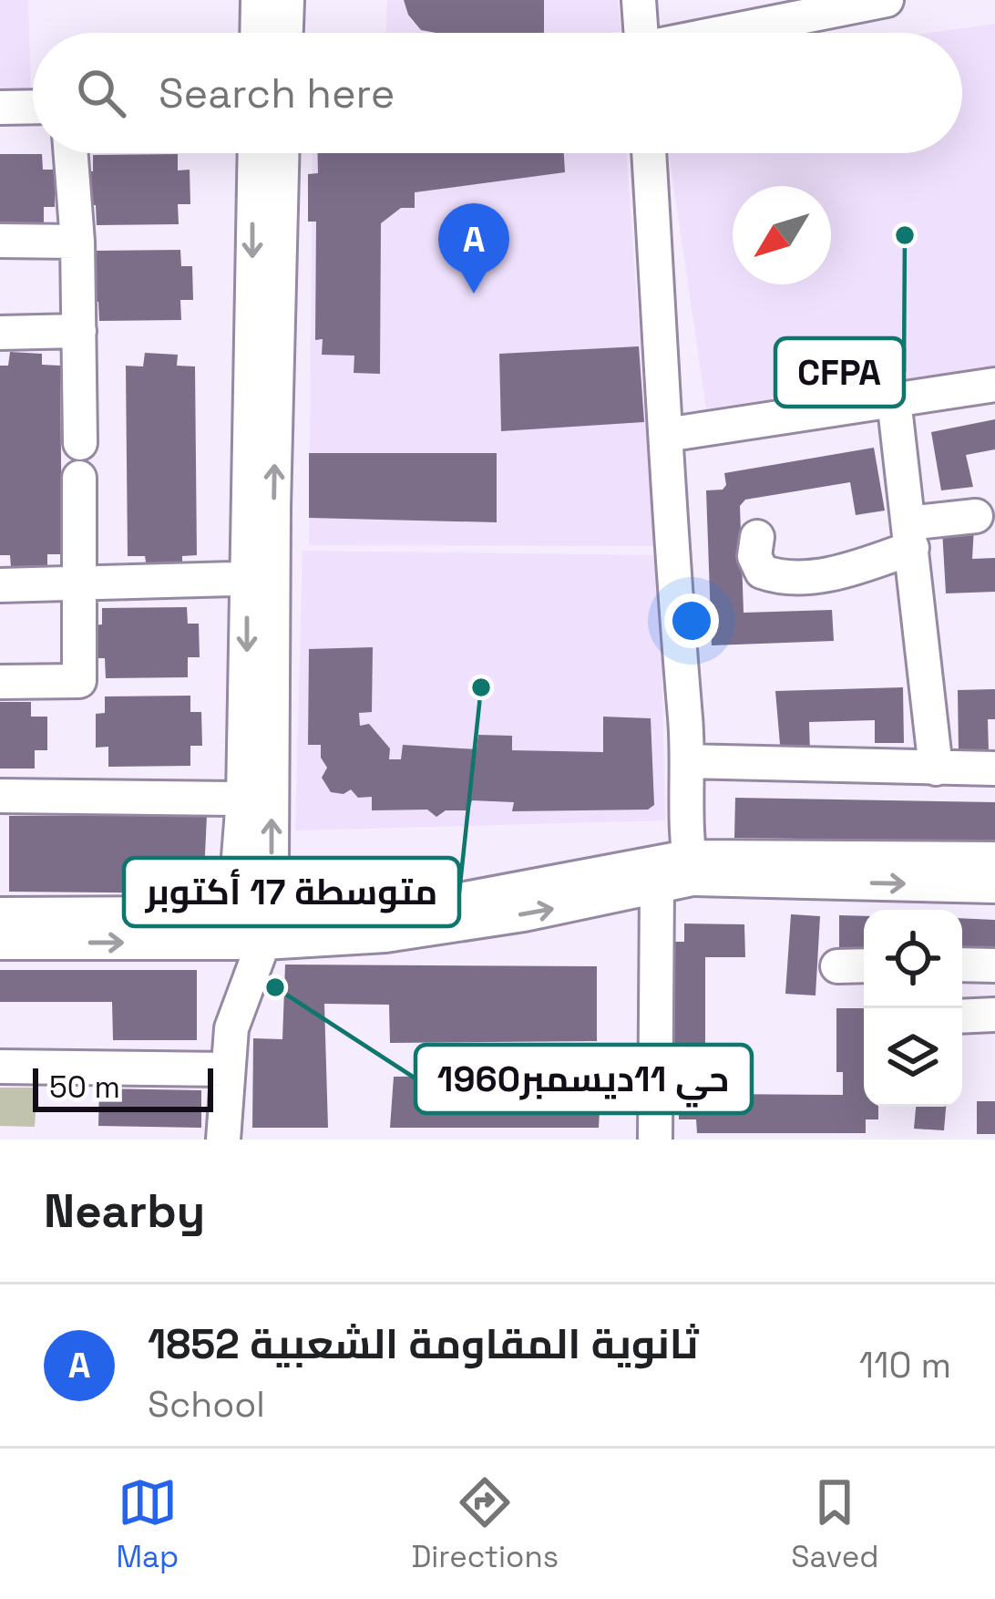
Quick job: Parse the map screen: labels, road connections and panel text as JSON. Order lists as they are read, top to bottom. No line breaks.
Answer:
{"places":["CFPA","متوسطة 17 أكتوبر","حي 11ديسمبر1960"],"scale_bar":"50 m","north":"bottom left","page":{"search":"Search here","pins":"A","scale":"50 m","heading":"Nearby","list":[{"mark":"A","name":"ثانوية المقاومة الشعبية 1852","note":"School","value":"110 m"}],"nav":["Map","Directions","Saved"]}}
